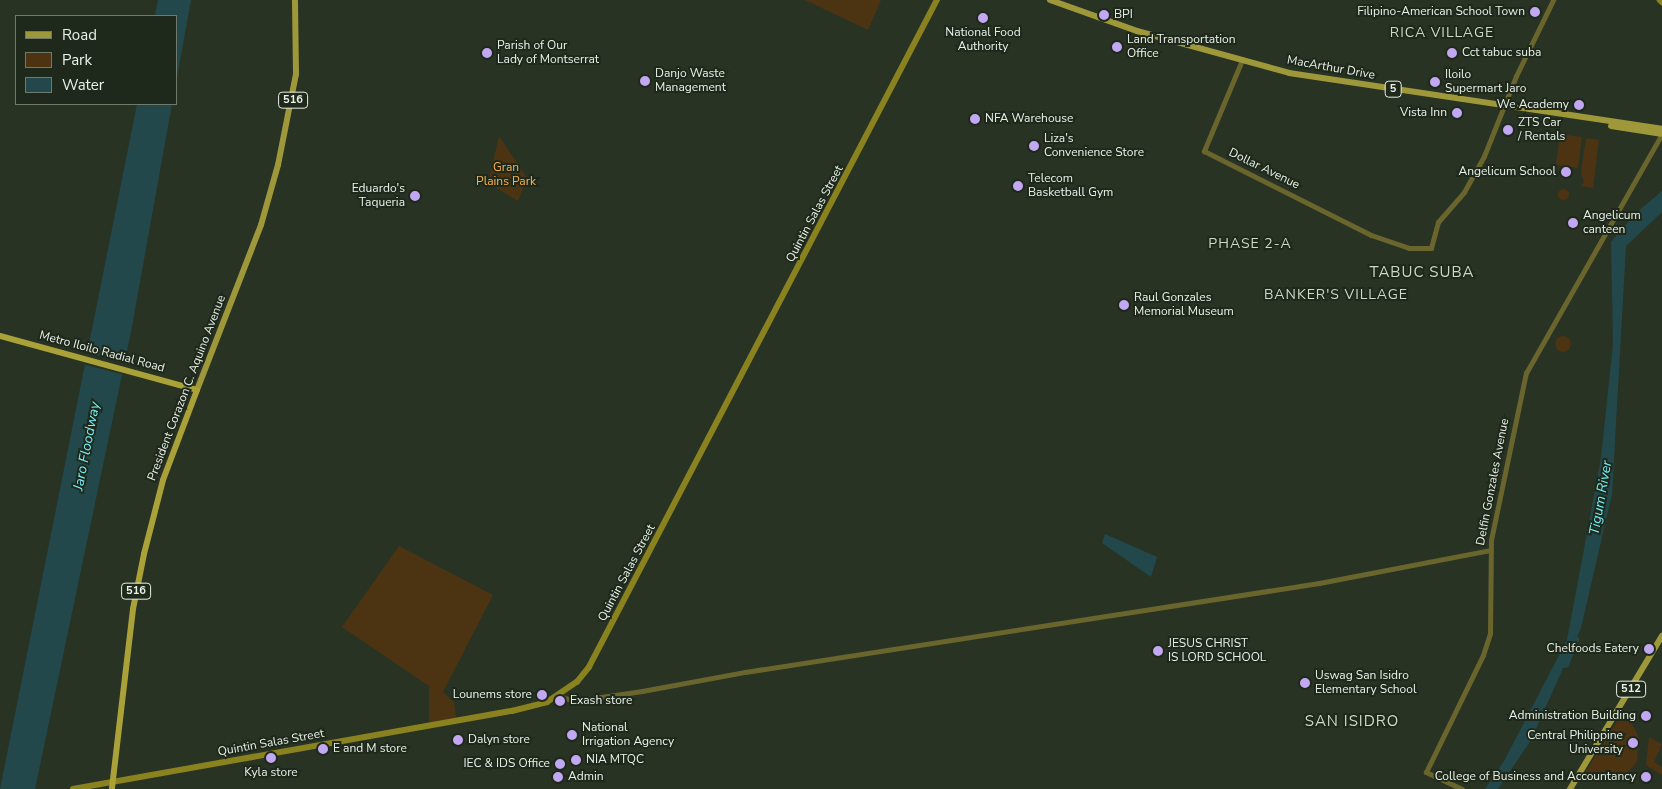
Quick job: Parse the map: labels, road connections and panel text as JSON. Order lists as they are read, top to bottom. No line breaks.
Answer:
{"streets":{"highway":["516","Metro Iloilo Radial Road","President Corazon C. Aquino Avenue"],"main road":["MacArthur Drive","5","Quintin Salas Street","512"],"street":["Dollar Avenue","Delfin Gonzales Avenue"]},"crossings":[["MacArthur Drive","Dollar Avenue"],["MacArthur Drive","Delfin Gonzales Avenue"],["Quintin Salas Street","President Corazon C. Aquino Avenue"],["Metro Iloilo Radial Road","President Corazon C. Aquino Avenue"]],"districts":["RICA VILLAGE","PHASE 2-A","TABUC SUBA","BANKER'S VILLAGE","SAN ISIDRO"],"water":["Jaro Floodway","Tigum River"],"parks":["Gran Plains Park"],"places":["Filipino-American School Town","BPI","National Food Authority","Land Transportation Office","Parish of Our Lady of Montserrat","Cct tabuc suba","Danjo Waste Management","Iloilo Supermart Jaro","We Academy","Vista Inn","NFA Warehouse","ZTS Car / Rentals","Liza's Convenience Store","Angelicum School","Telecom Basketball Gym","Eduardo's Taqueria","Angelicum canteen","Raul Gonzales Memorial Museum","Chelfoods Eatery","JESUS CHRIST IS LORD SCHOOL","Uswag San Isidro Elementary School","Lounems store","Exash store","Administration Building","National Irrigation Agency","Dalyn store","Central Philippine University","E and M store","Kyla store","NIA MTQC","IEC & IDS Office","Admin","College of Business and Accountancy"],"legend":["Road","Park","Water"]}
